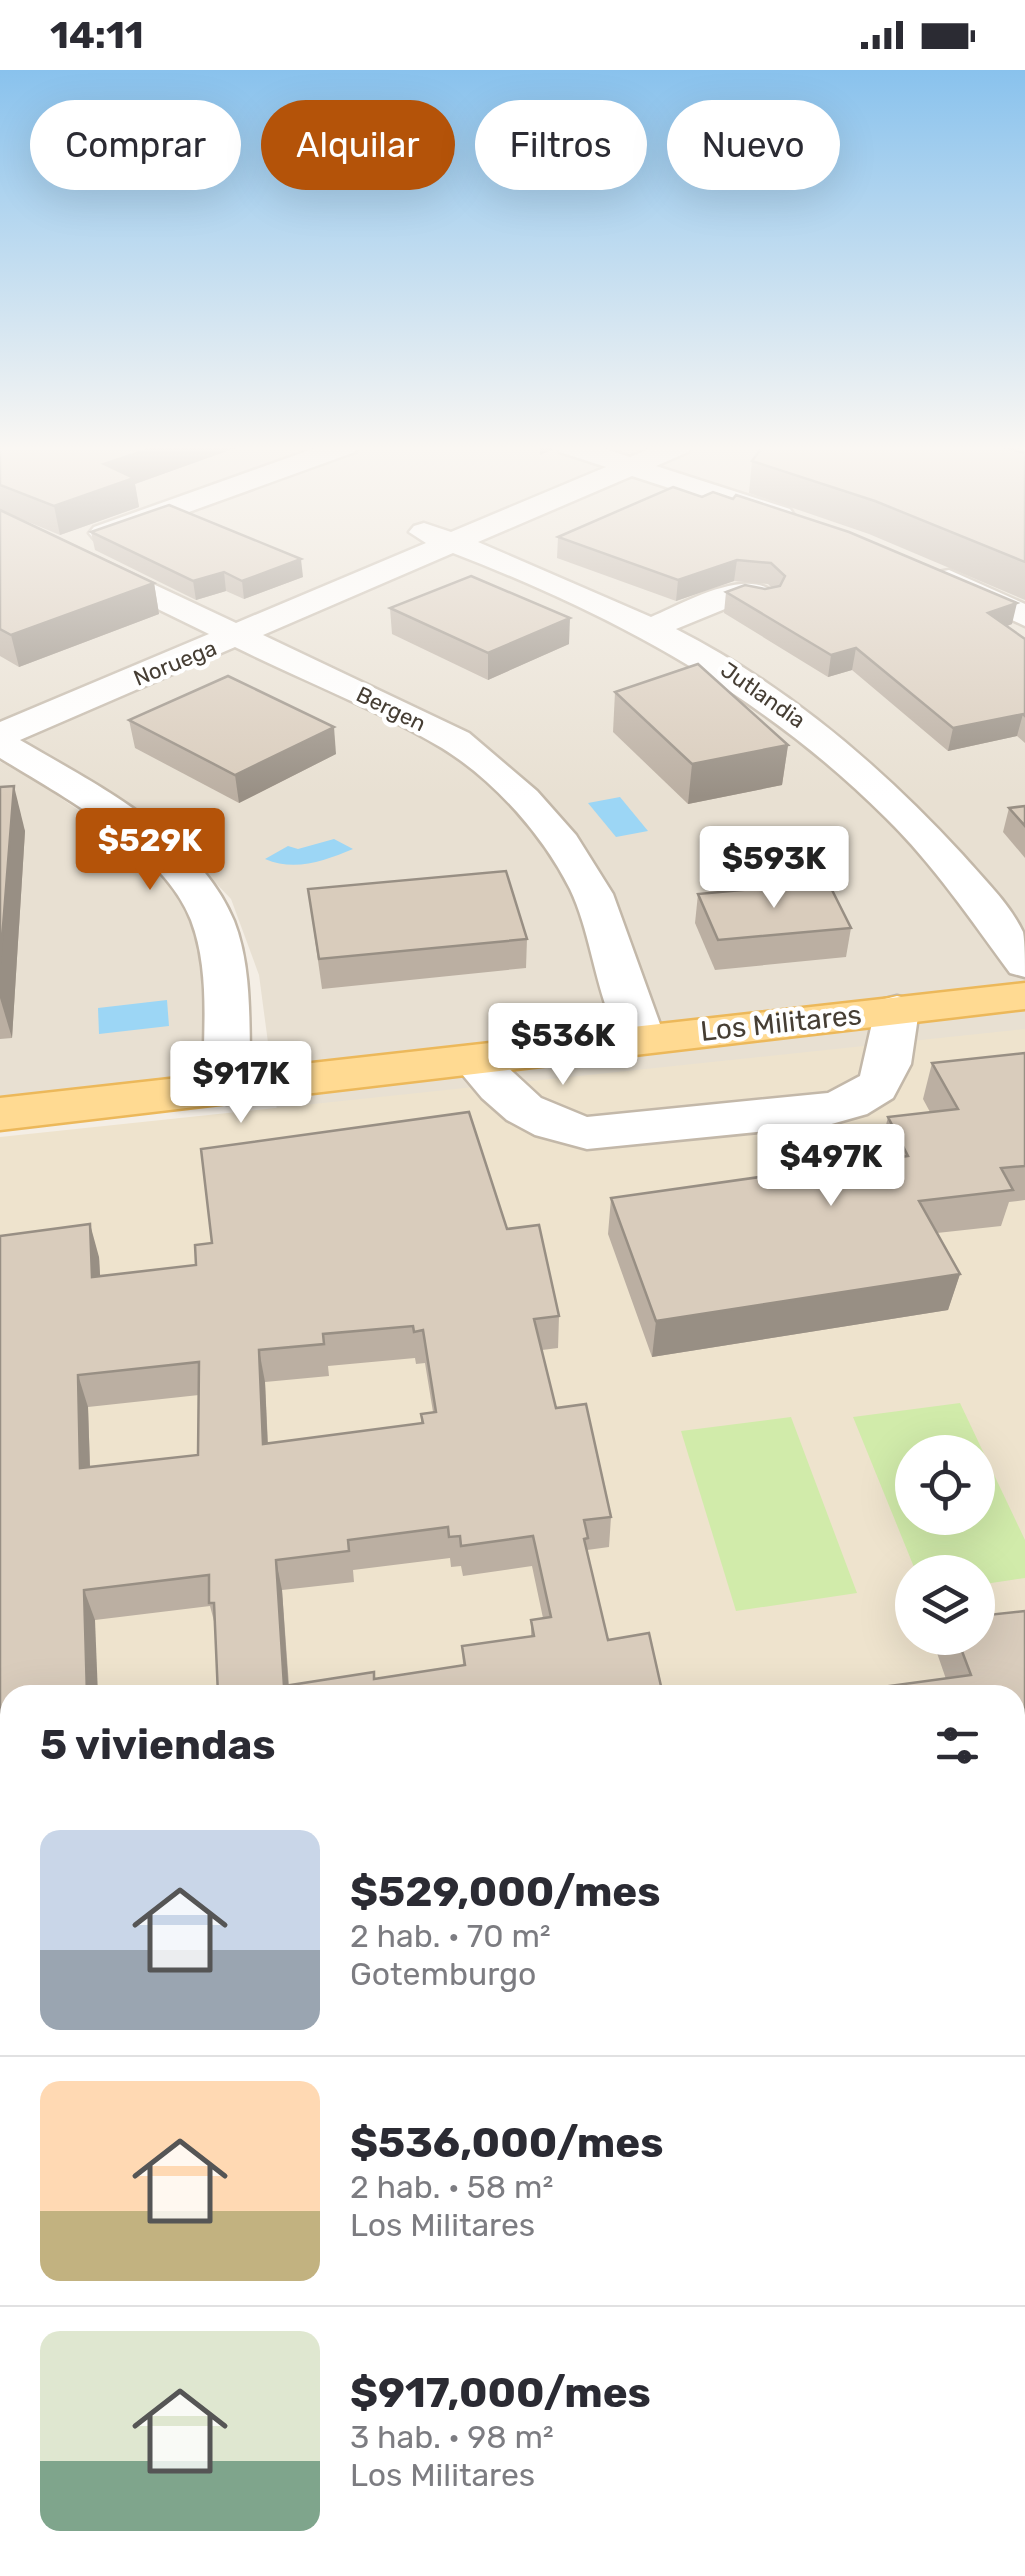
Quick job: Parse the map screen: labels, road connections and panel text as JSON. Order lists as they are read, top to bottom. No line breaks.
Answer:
{"streets":{"main road":["Los Militares"],"street":["Noruega","Jutlandia","Bergen"]},"crossings":[["Noruega","Bergen"],["Bergen","Los Militares"]],"page":{"status":"14:11","chip":["Comprar","Alquilar","Filtros","Nuevo"],"price":["$529K","$593K","$536K","$917K","$497K"],"heading":"5 viviendas","list":[{"name":"$529,000/mes","note":"2 hab. · 70 m² · Gotemburgo"},{"name":"$536,000/mes","note":"2 hab. · 58 m² · Los Militares"},{"name":"$917,000/mes","note":"3 hab. · 98 m² · Los Militares"}]}}
